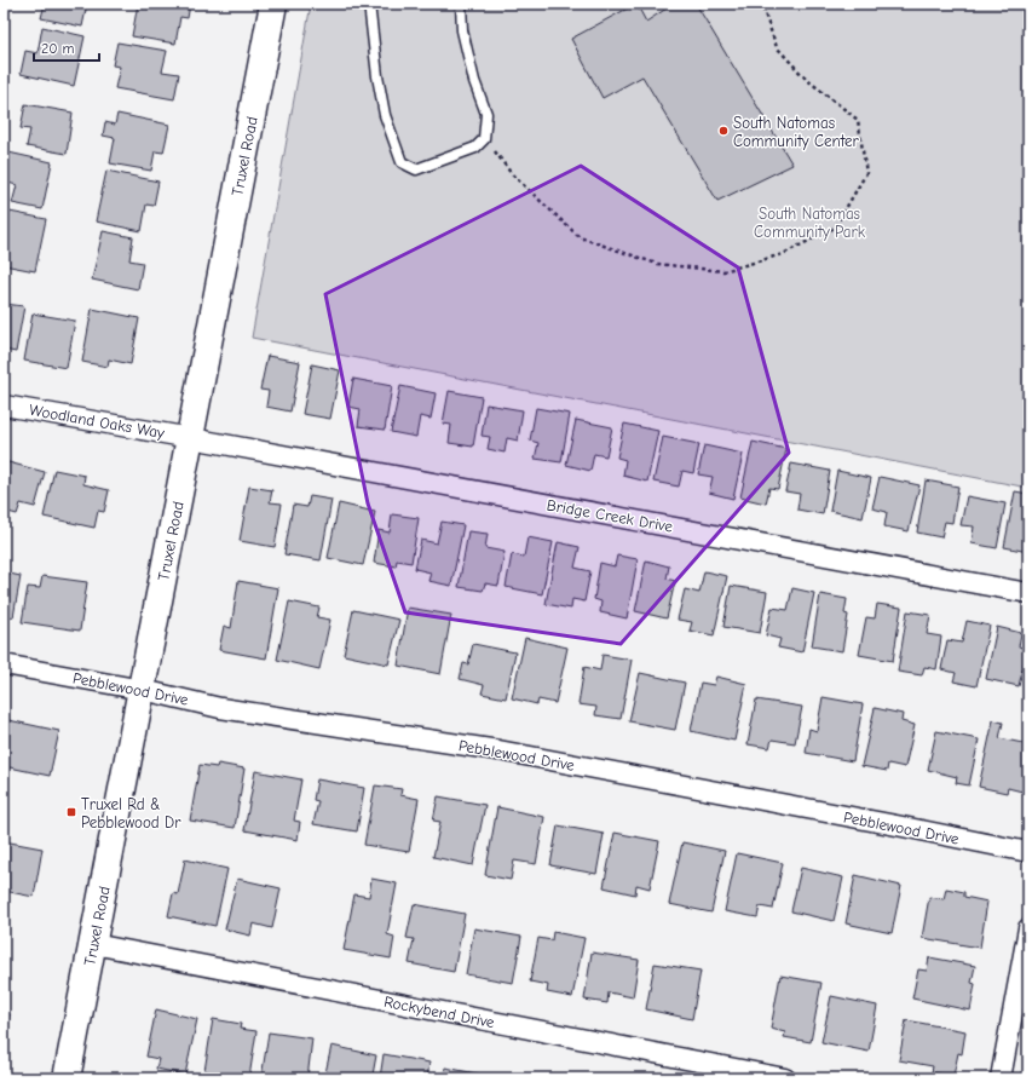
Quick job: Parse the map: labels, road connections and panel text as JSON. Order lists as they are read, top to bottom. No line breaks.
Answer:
{"streets":{"main road":["Truxel Road"],"street":["Woodland Oaks Way","Bridge Creek Drive","Pebblewood Drive","Rockybend Drive"]},"crossings":[["Truxel Road","Woodland Oaks Way"],["Truxel Road","Bridge Creek Drive"],["Truxel Road","Pebblewood Drive"],["Truxel Road","Rockybend Drive"],["Woodland Oaks Way","Bridge Creek Drive"]],"parks":["South Natomas Community Park"],"places":{"other":["South Natomas Community Center"],"transit":["Truxel Rd & Pebblewood Dr"]},"scale_bar":"20 m"}
